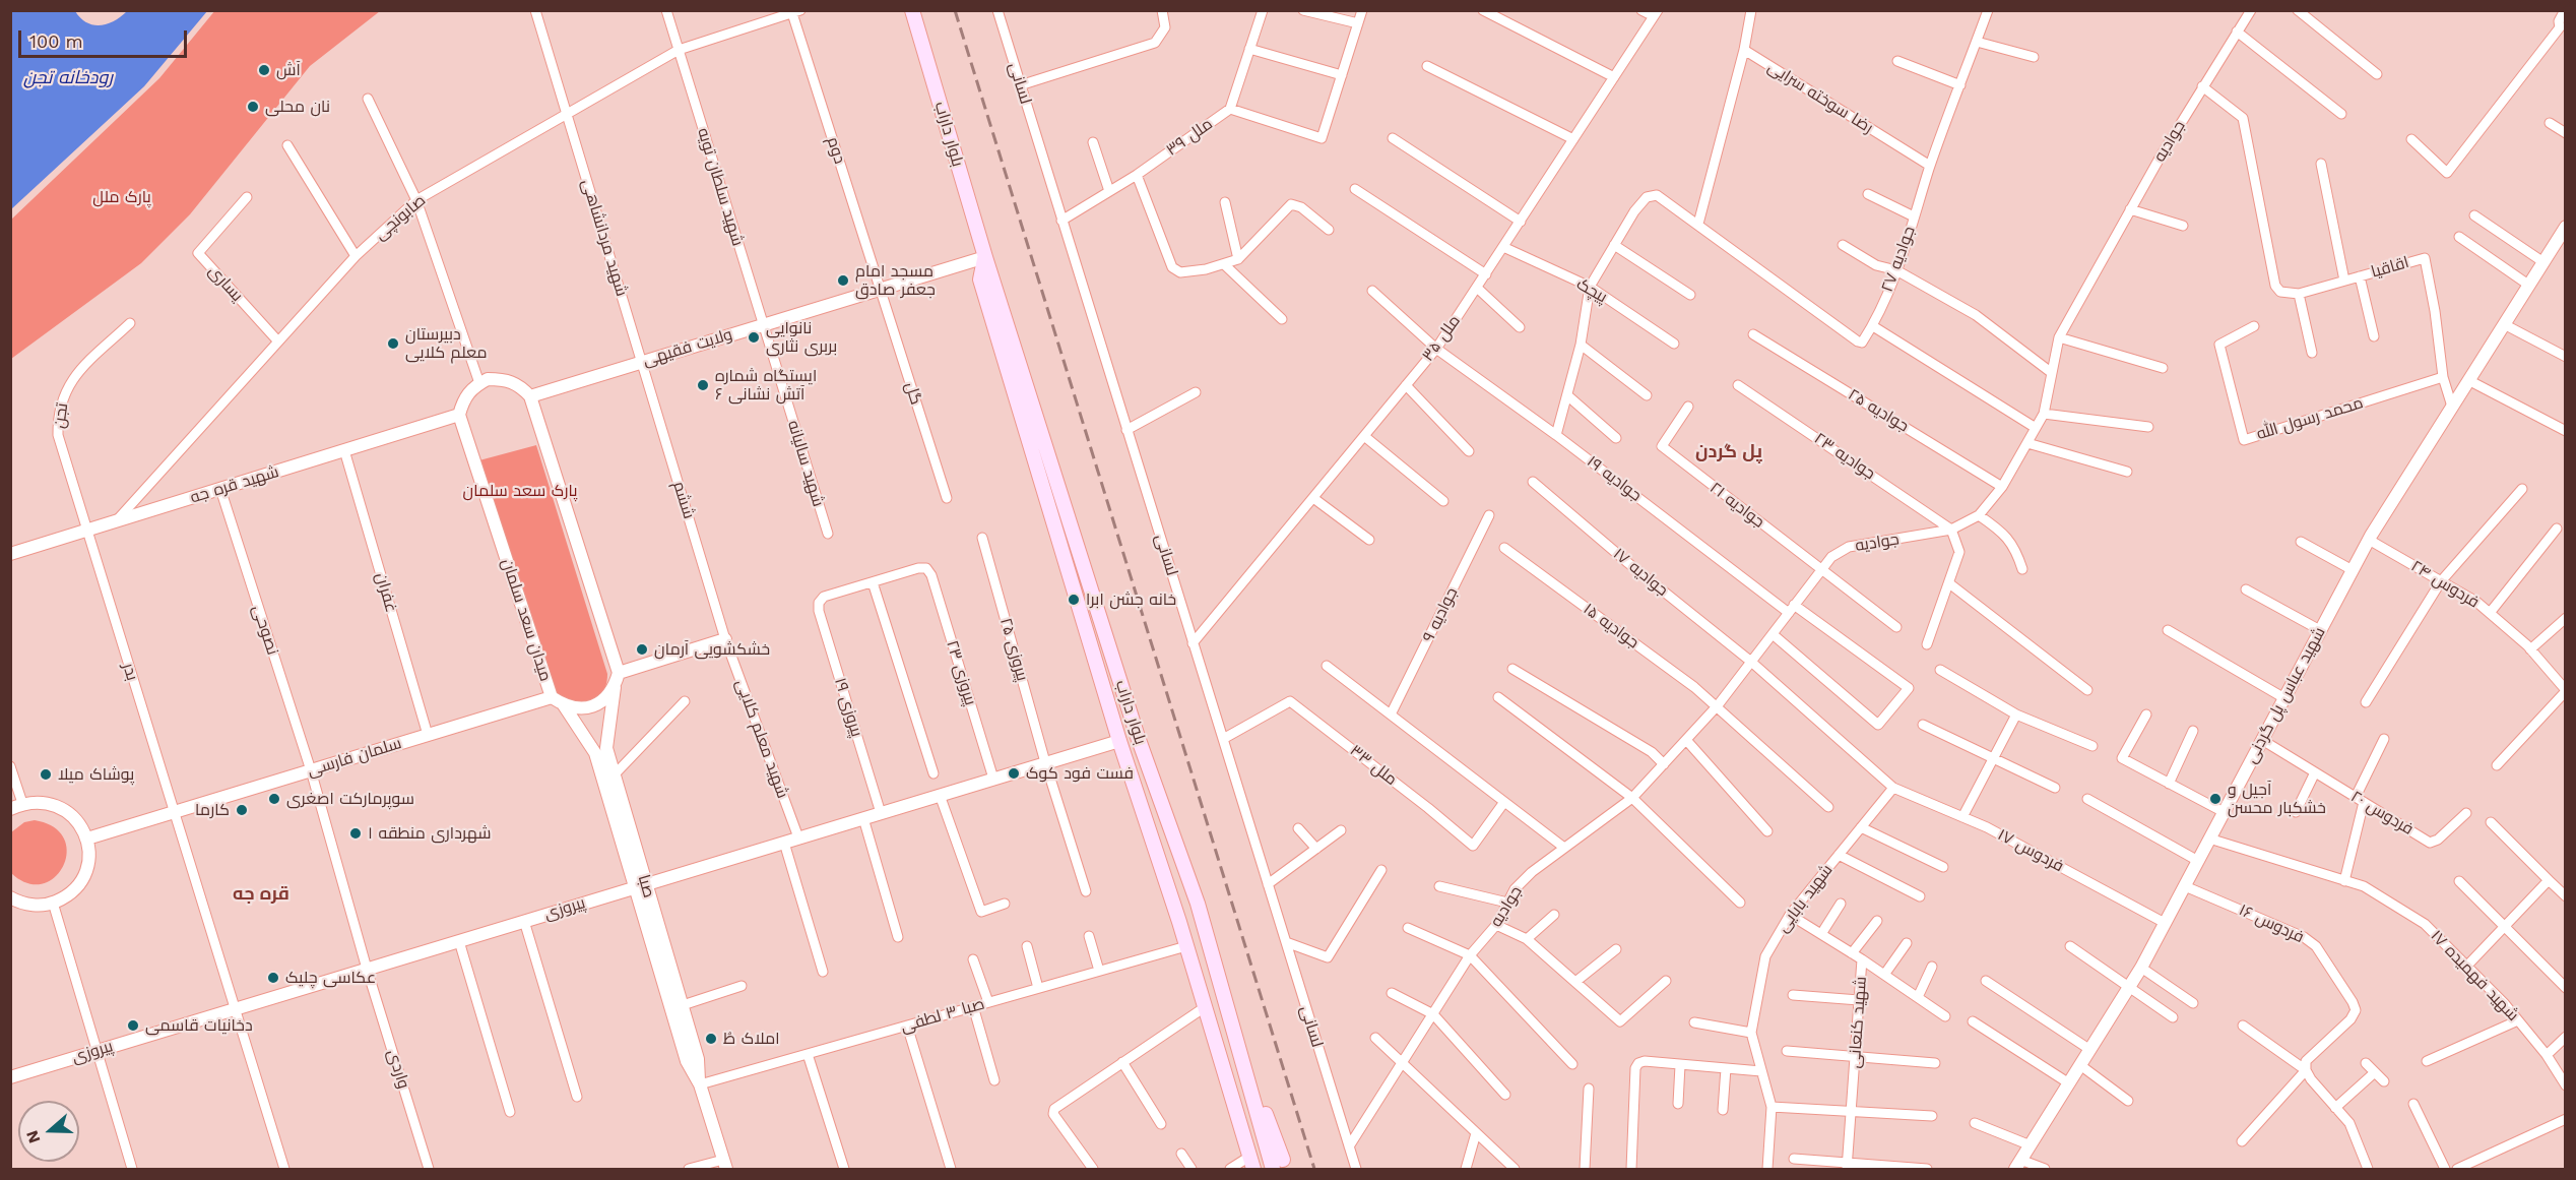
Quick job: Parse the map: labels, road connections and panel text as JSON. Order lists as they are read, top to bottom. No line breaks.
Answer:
{"streets":{"main road":["بلوار داراب"],"street":["لسانی","رضا سوخته سرایی","ملل ۳۹","جوادیه","دوم","شهید سلطان تویه","صابونچی","شهید مردانشاهی","جوادیه ۲۷","اقاقیا","یساری","پیچک","ملل ۳۵","ولایت فقیهی","گل","جوادیه ۲۵","تجن","محمد رسول الله","جوادیه ۲۳","شهید سالیانه","جوادیه ۱۹","شهید قره جه","ششم","جوادیه ۲۱","جوادیه ۱۷","فردوس ۲۴","غفران","جوادیه ۹","میدان سعد سلمان","جوادیه ۱۵","نصوحی","پیروزی ۲۵","بدر","پیروزی ۲۳","شهید عباس پل گردنی","پیروزی ۱۹","شهید معلم کلایی","سلمان فارسی","ملل ۳۳","فردوس ۲۰","فردوس ۱۷","صبا","شهید بابایی","پیروزی","فردوس ۱۶","شهید فهمیده ۱۷","صبا ۳ لطفی","شهید کنعانی","واردی"]},"crossings":[["لسانی","ملل ۳۹"],["لسانی","جوادیه"],["لسانی","ملل ۳۵"],["لسانی","ملل ۳۳"],["رضا سوخته سرایی","جوادیه ۲۷"],["بلوار داراب","ولایت فقیهی"],["بلوار داراب","پیروزی"],["بلوار داراب","صبا ۳ لطفی"],["جوادیه","جوادیه ۲۵"],["جوادیه","جوادیه ۲۳"],["جوادیه","جوادیه ۱۹"],["جوادیه","جوادیه ۲۱"],["جوادیه","جوادیه ۱۷"],["جوادیه","جوادیه ۱۵"],["دوم","صابونچی"],["دوم","ولایت فقیهی"],["دوم","گل"],["شهید سلطان تویه","صابونچی"],["شهید سلطان تویه","ولایت فقیهی"],["شهید سلطان تویه","شهید سالیانه"],["صابونچی","شهید مردانشاهی"],["صابونچی","یساری"],["صابونچی","شهید قره جه"],["شهید مردانشاهی","ولایت فقیهی"],["شهید مردانشاهی","ششم"],["اقاقیا","محمد رسول الله"],["پیچک","ملل ۳۵"],["ملل ۳۵","جوادیه ۱۹"],["ولایت فقیهی","گل"],["ولایت فقیهی","شهید سالیانه"],["ولایت فقیهی","ششم"],["تجن","شهید قره جه"],["تجن","بدر"],["شهید قره جه","غفران"],["شهید قره جه","میدان سعد سلمان"],["شهید قره جه","نصوحی"],["شهید قره جه","بدر"],["ششم","شهید معلم کلایی"],["جوادیه ۱۷","فردوس ۱۷"],["جوادیه ۱۷","شهید بابایی"],["فردوس ۲۴","شهید عباس پل گردنی"],["غفران","سلمان فارسی"],["میدان سعد سلمان","سلمان فارسی"],["میدان سعد سلمان","صبا"],["نصوحی","سلمان فارسی"],["نصوحی","واردی"],["پیروزی ۲۵","پیروزی"],["بدر","سلمان فارسی"],["بدر","پیروزی"],["پیروزی ۲۳","پیروزی ۱۹"],["پیروزی ۲۳","پیروزی"],["شهید عباس پل گردنی","فردوس ۲۰"],["شهید عباس پل گردنی","فردوس ۱۷"],["شهید عباس پل گردنی","فردوس ۱۶"],["شهید عباس پل گردنی","شهید فهمیده ۱۷"],["پیروزی ۱۹","پیروزی"],["شهید معلم کلایی","پیروزی"],["فردوس ۱۷","شهید بابایی"],["صبا","پیروزی"],["صبا","صبا ۳ لطفی"],["شهید بابایی","شهید کنعانی"],["پیروزی","واردی"]],"districts":["پل گردن","قره جه"],"water":["رودخانه تجن"],"parks":["پارک ملل","پارک سعد سلمان"],"places":["آش","نان محلی","مسجد امام جعفر صادق","نانوایی بربری نثاری","دبیرستان معلم کلایی","ایستگاه شماره ۶ آتش نشانی","خانه جشن ابرا","خشکشویی آرمان","فست فود کوک","پوشاک میلا","سوپرمارکت اصغری","آجیل و خشکبار محسن","کارما","شهرداری منطقه ۱","عکاسی چلیک","دخانیات قاسمی","املاک طُ"],"scale_bar":"100 m","north":"left"}
